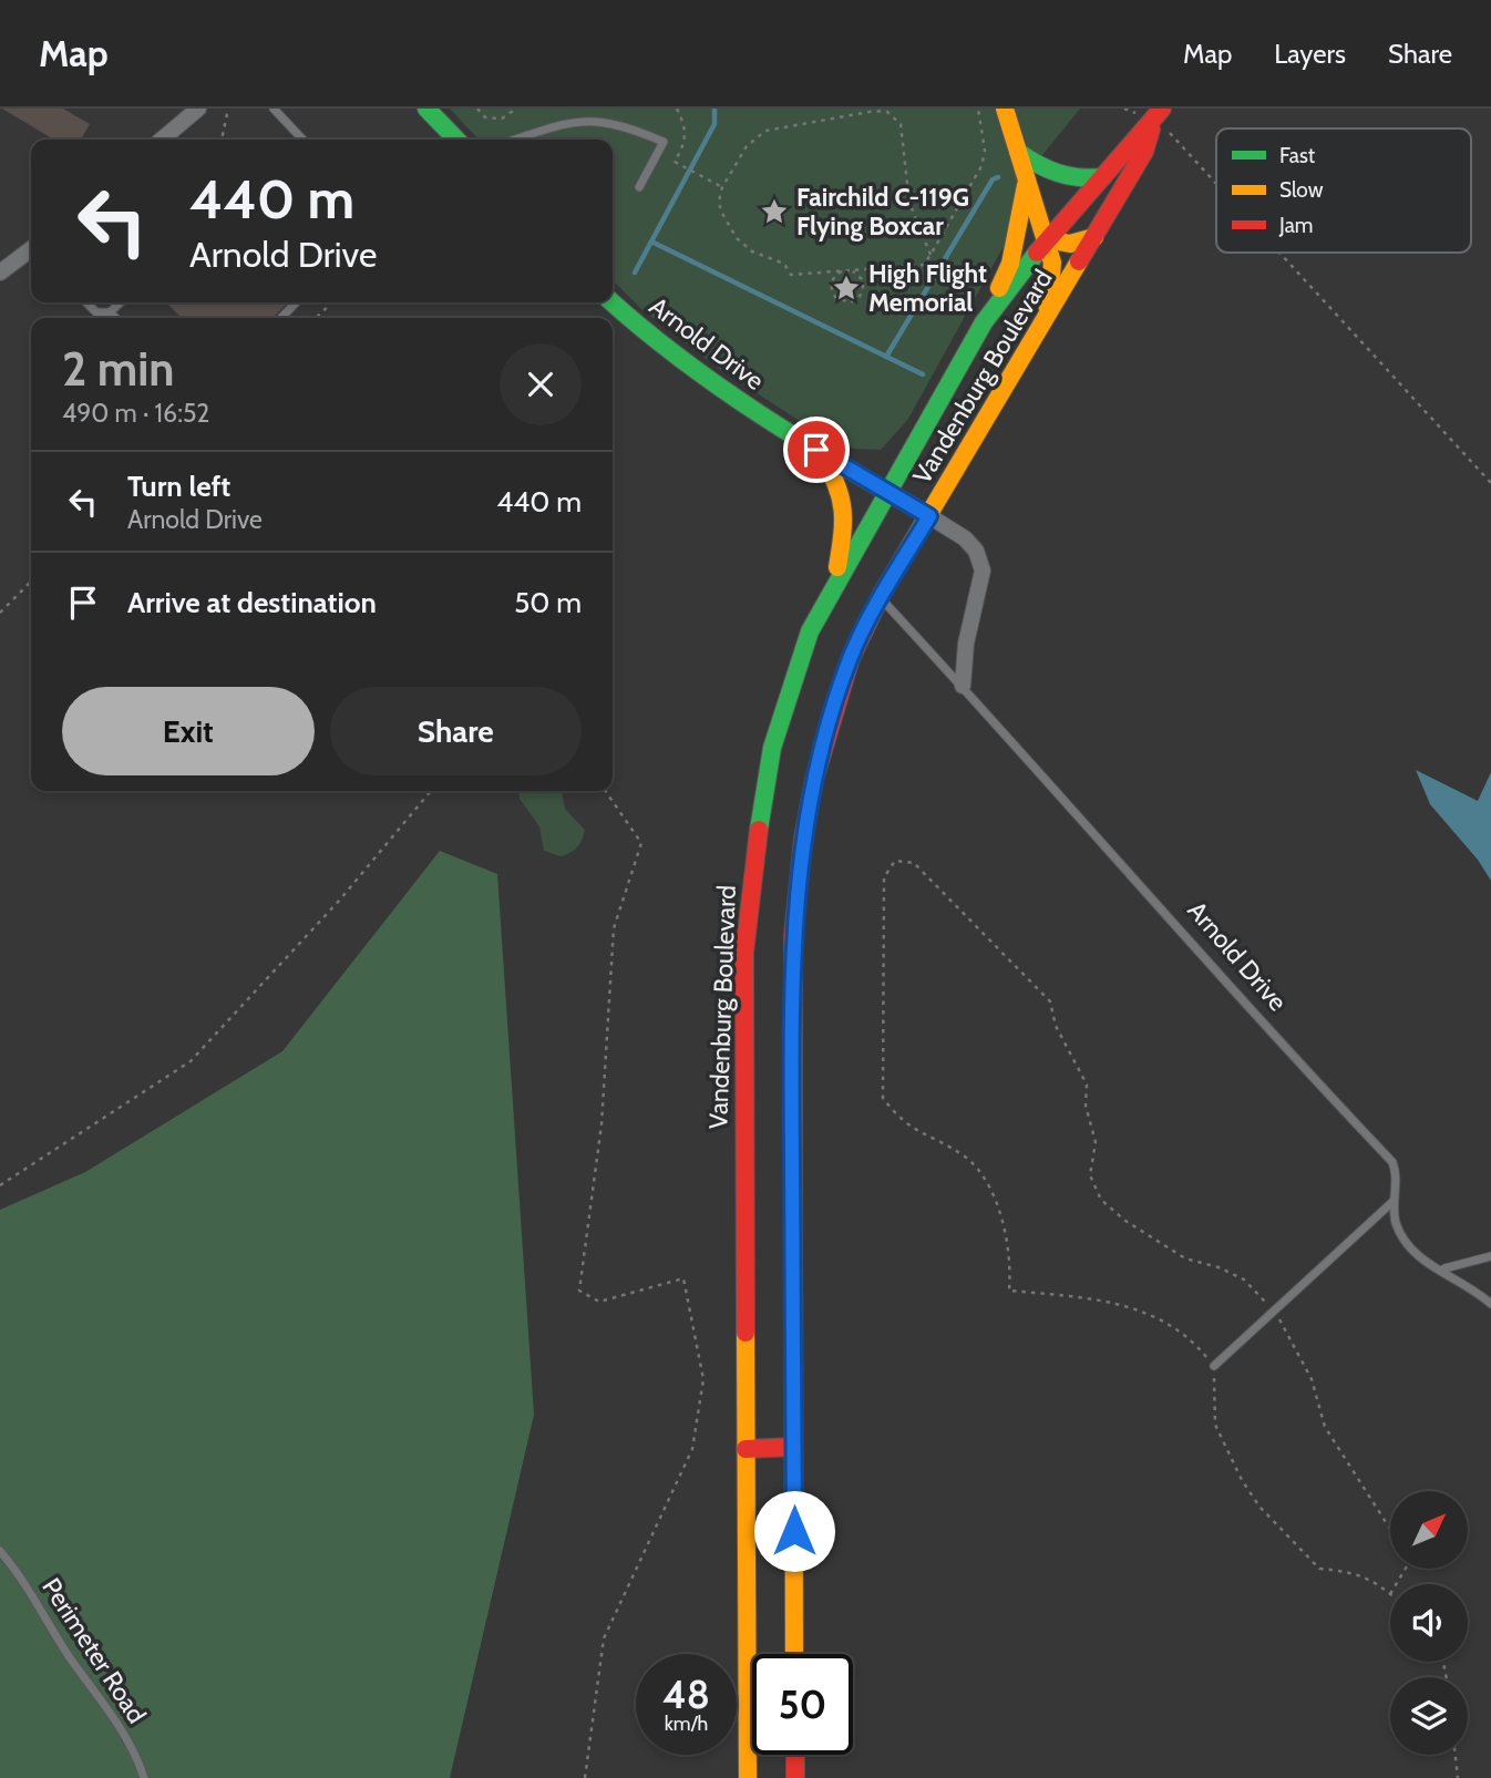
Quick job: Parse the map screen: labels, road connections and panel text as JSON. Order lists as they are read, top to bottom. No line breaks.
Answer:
{"streets":{"main road":["Arnold Drive","Vandenburg Boulevard"],"lane":["Perimeter Road"]},"crossings":[["Arnold Drive","Vandenburg Boulevard"]],"places":{"place":["Fairchild C-119G Flying Boxcar","High Flight Memorial"]},"legend":["Fast","Slow","Jam"],"north":"top right","page":{"header":"Map","nav":["Map","Layers","Share"],"turn":["440 m","Arnold Drive"],"heading":["2 min","490 m · 16:52"],"list":[{"name":"Turn left","note":"Arnold Drive","value":"440 m"},{"name":"Arrive at destination","value":"50 m"}],"buttons":["Exit","Share"],"speed":"48 km/h","limit":"50"}}
